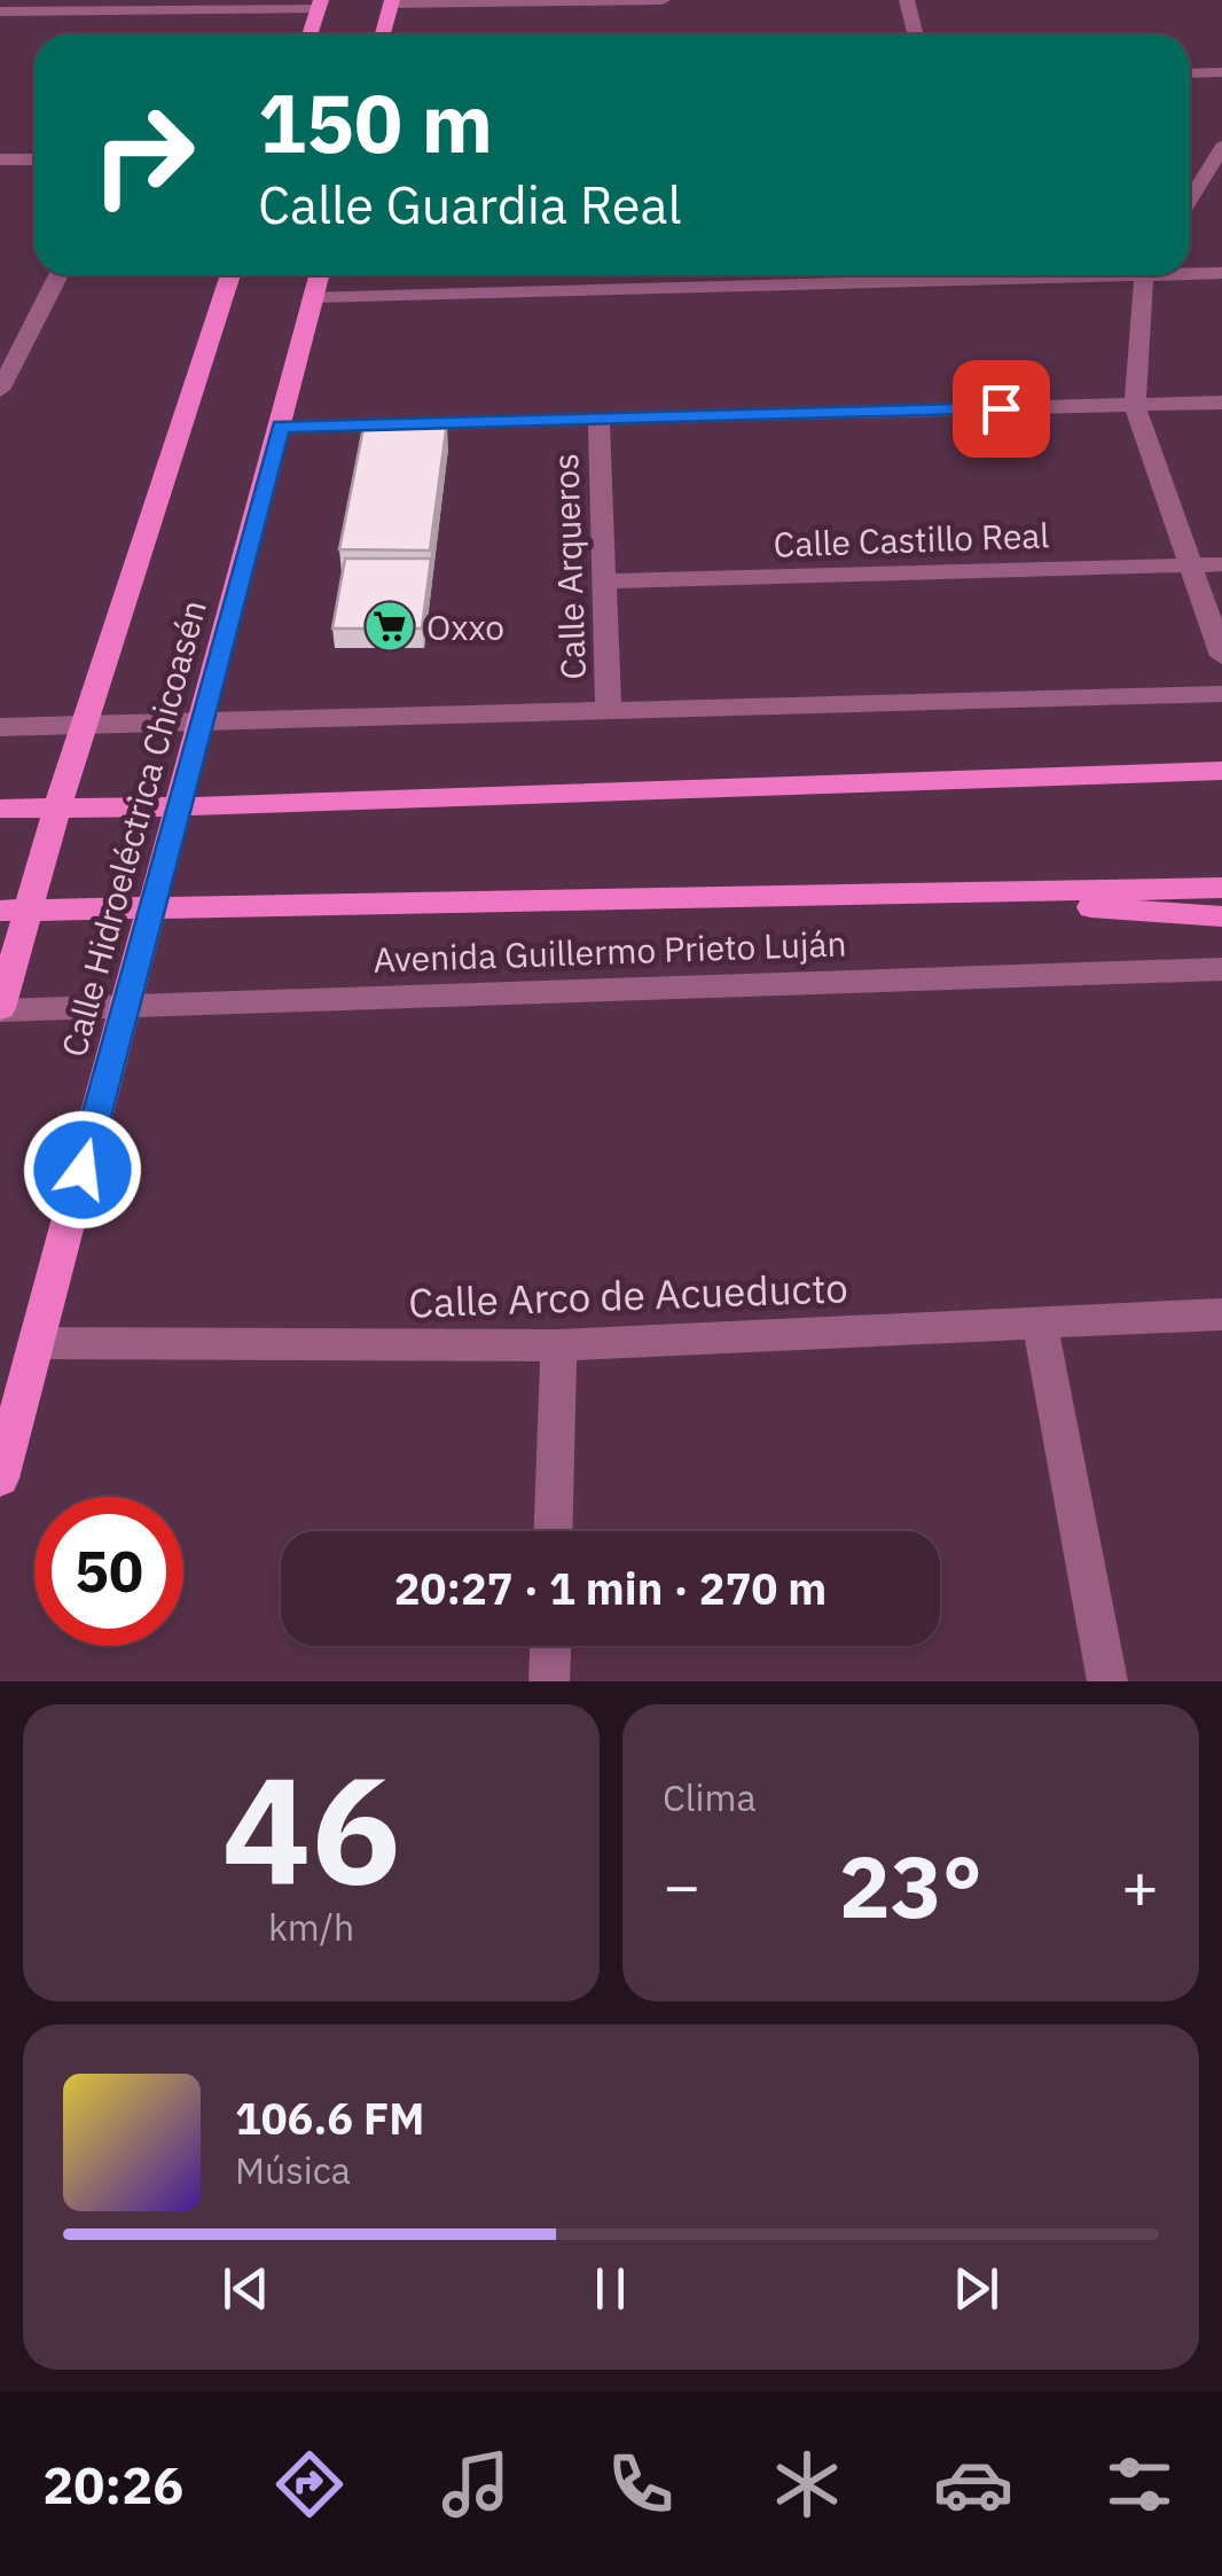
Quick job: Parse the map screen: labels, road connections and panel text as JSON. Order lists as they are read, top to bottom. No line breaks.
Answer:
{"streets":{"main road":["Calle Hidroeléctrica Chicoasén","Avenida Guillermo Prieto Luján"],"street":["Calle Castillo Real","Calle Arqueros","Calle Arco de Acueducto"]},"crossings":[["Calle Castillo Real","Calle Arqueros"],["Calle Hidroeléctrica Chicoasén","Avenida Guillermo Prieto Luján"],["Calle Hidroeléctrica Chicoasén","Calle Arco de Acueducto"]],"places":{"supermarket":["Oxxo"]},"page":{"turn":["150 m","Calle Guardia Real"],"limit":"50","trip":"20:27 · 1 min · 270 m","tile":[["46","km/h"],"Clima"],"heat":["−","23°","+"],"song":["106.6 FM","Música"],"tabs":"20:26"}}
